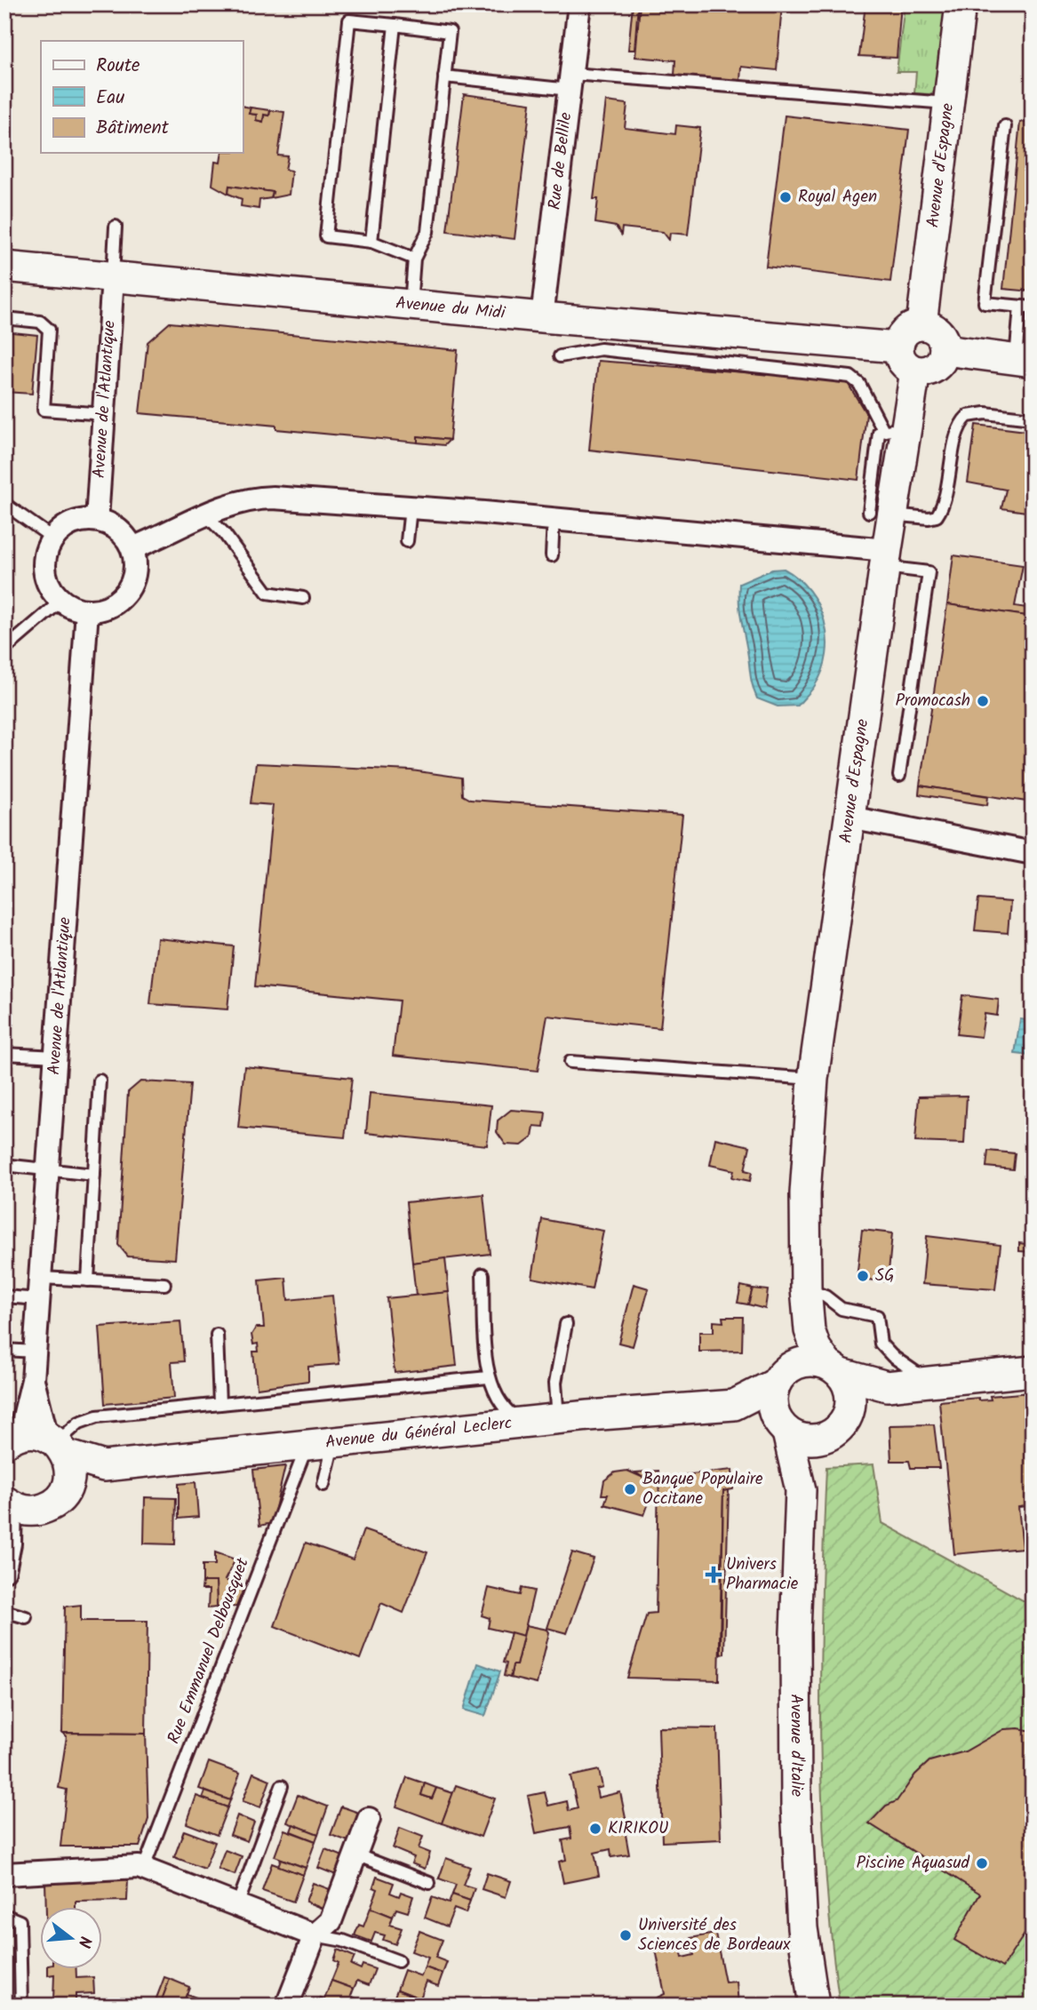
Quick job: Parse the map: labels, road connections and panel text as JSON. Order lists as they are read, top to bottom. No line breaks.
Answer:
{"streets":{"street":["Rue de Bellile","Avenue d'Espagne","Avenue du Midi","Avenue de l'Atlantique","Avenue du Général Leclerc","Avenue d'Italie"],"lane":["Rue Emmanuel Delbousquet"]},"crossings":[["Rue de Bellile","Avenue du Midi"],["Avenue d'Espagne","Avenue du Midi"],["Avenue du Midi","Avenue de l'Atlantique"],["Avenue de l'Atlantique","Avenue du Général Leclerc"],["Avenue du Général Leclerc","Rue Emmanuel Delbousquet"],["Avenue du Général Leclerc","Avenue d'Italie"]],"places":{"other":["Royal Agen","Promocash","SG","Banque Populaire Occitane","KIRIKOU","Piscine Aquasud","Université des Sciences de Bordeaux"],"health":["Univers Pharmacie"]},"legend":["Route","Eau","Bâtiment"],"north":"right"}
